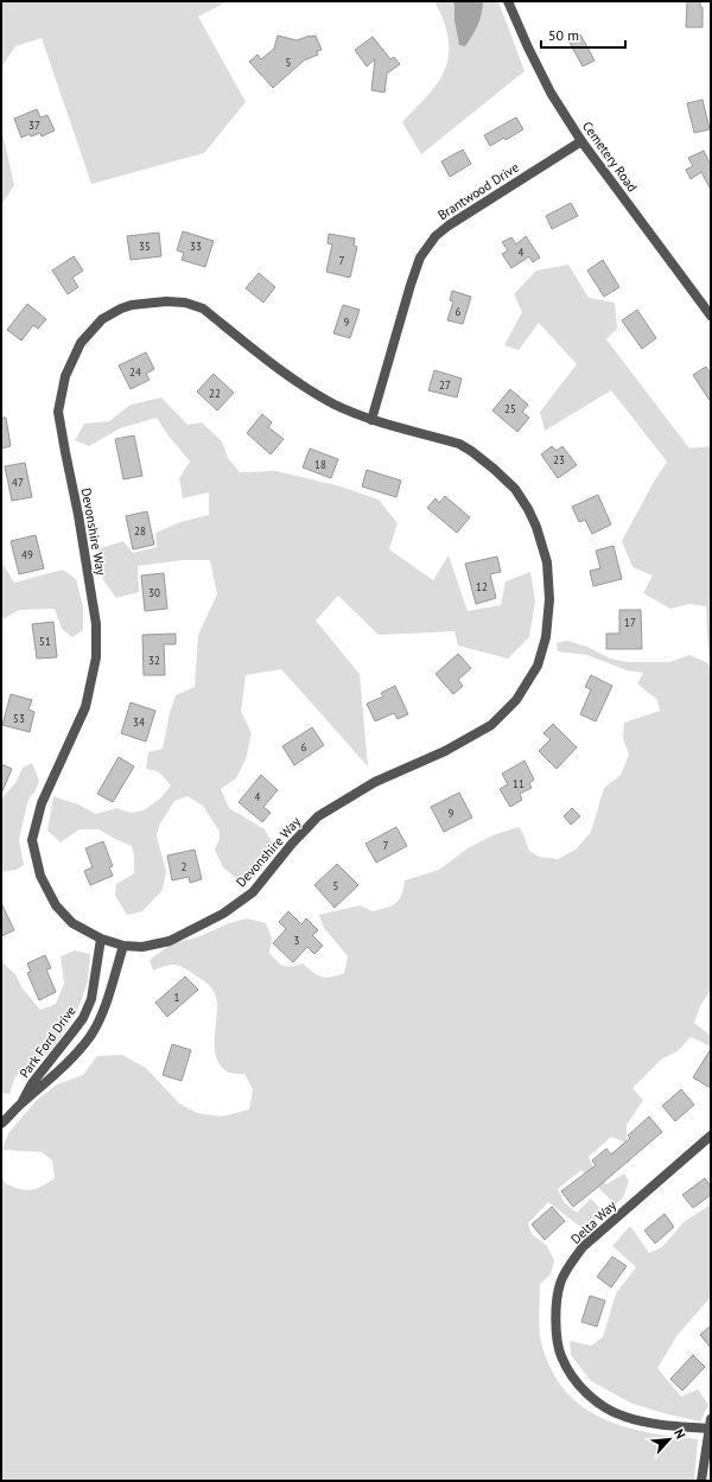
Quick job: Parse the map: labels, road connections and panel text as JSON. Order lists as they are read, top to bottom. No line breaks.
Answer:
{"streets":{"street":["Cemetery Road","Brantwood Drive","Devonshire Way","Park Ford Drive","Delta Way"]},"crossings":[["Cemetery Road","Brantwood Drive"],["Brantwood Drive","Devonshire Way"],["Devonshire Way","Park Ford Drive"]],"house_numbers":["5","37","35","33","4","7","6","9","24","27","22","25","23","18","47","28","49","12","30","17","51","32","53","34","6","11","4","9","7","2","5","3","1"],"scale_bar":"50 m","north":"top right"}
